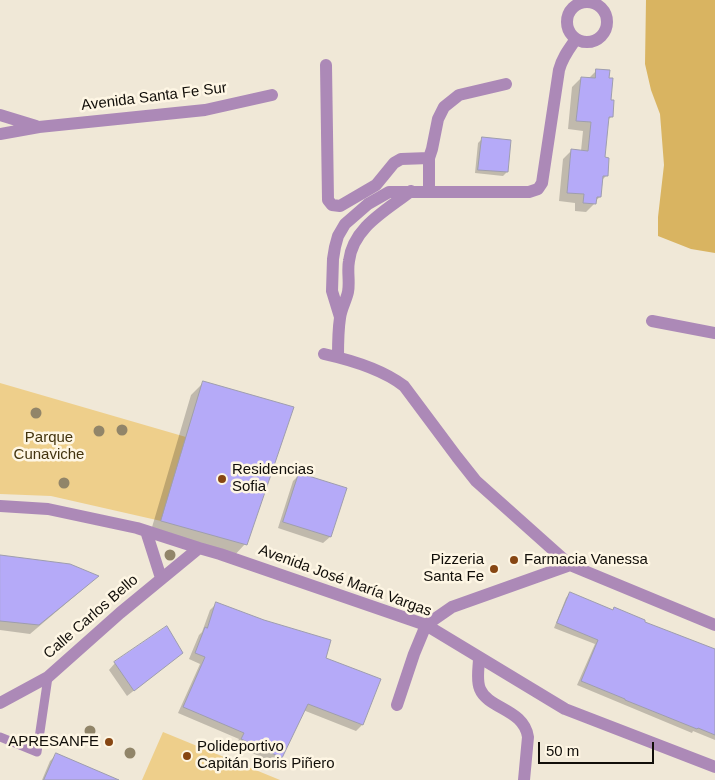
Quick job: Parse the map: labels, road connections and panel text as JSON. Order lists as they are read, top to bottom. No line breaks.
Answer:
{"streets":{"street":["Avenida Santa Fe Sur","Avenida José María Vargas","Calle Carlos Bello"]},"crossings":[["Avenida José María Vargas","Calle Carlos Bello"]],"parks":["Parque Cunaviche"],"places":["Residencias Sofia","Farmacia Vanessa","Pizzeria Santa Fe","APRESANFE","Polideportivo Capitán Boris Piñero"],"scale_bar":"50 m"}
